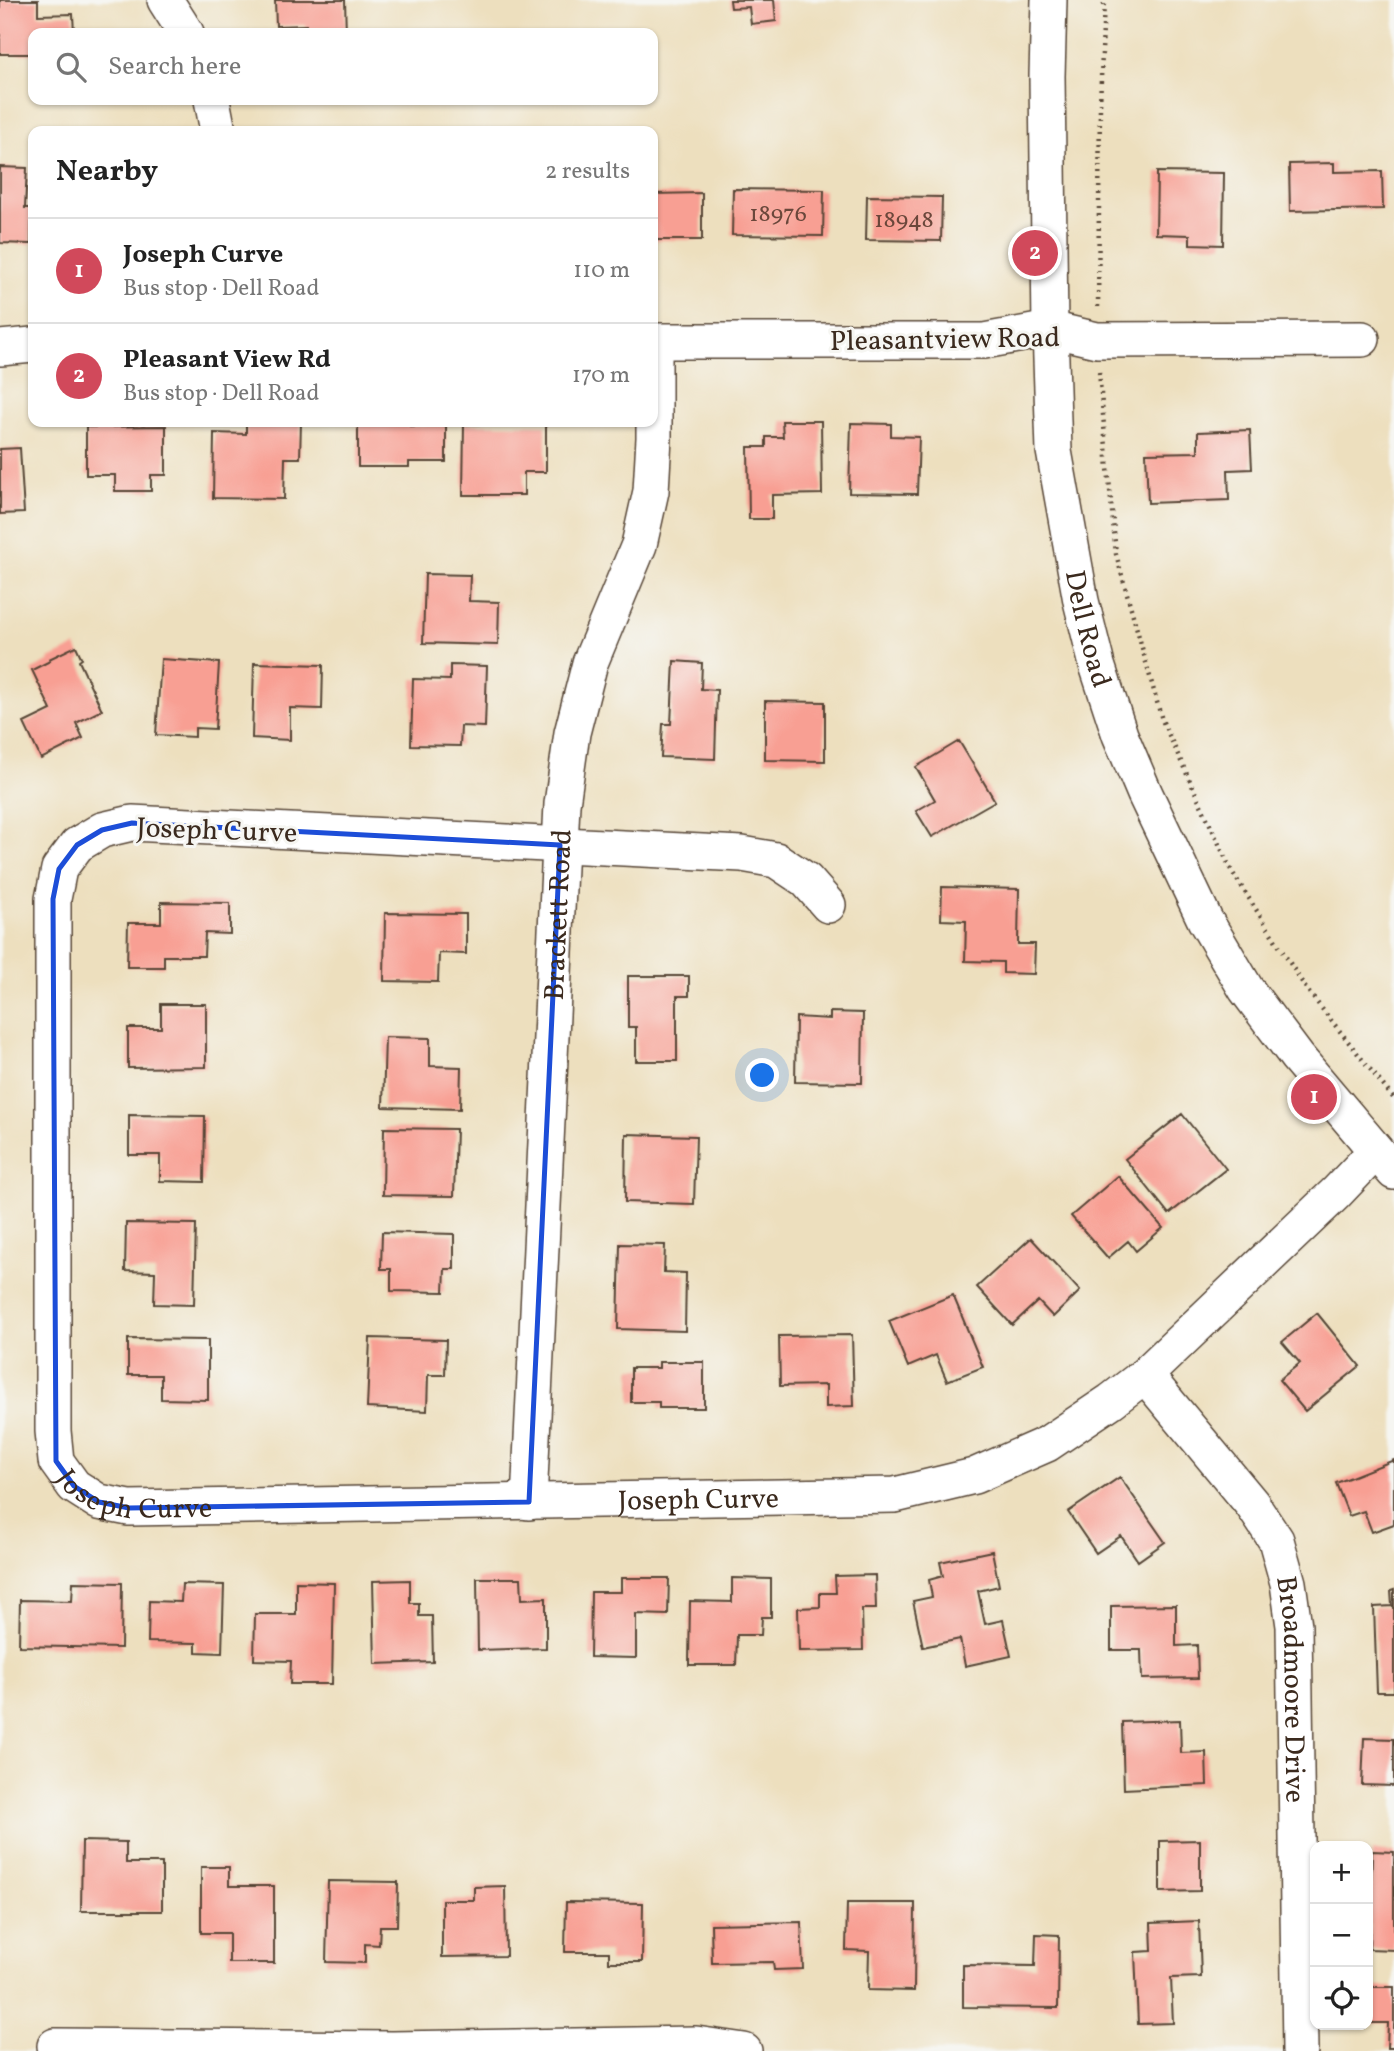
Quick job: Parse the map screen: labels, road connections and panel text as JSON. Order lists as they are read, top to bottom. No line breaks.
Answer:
{"streets":{"street":["Pleasantview Road","Dell Road","Joseph Curve","Brackett Road","Broadmoore Drive"]},"crossings":[["Pleasantview Road","Dell Road"],["Dell Road","Joseph Curve"],["Joseph Curve","Brackett Road"],["Joseph Curve","Broadmoore Drive"]],"house_numbers":["18976","18948"],"page":{"search":"Search here","heading":["Nearby","2 results"],"list":[{"mark":"1","name":"Joseph Curve","note":"Bus stop · Dell Road","value":"110 m"},{"mark":"2","name":"Pleasant View Rd","note":"Bus stop · Dell Road","value":"170 m"}],"pins":["2","1"],"map_buttons":["+","−"]}}
